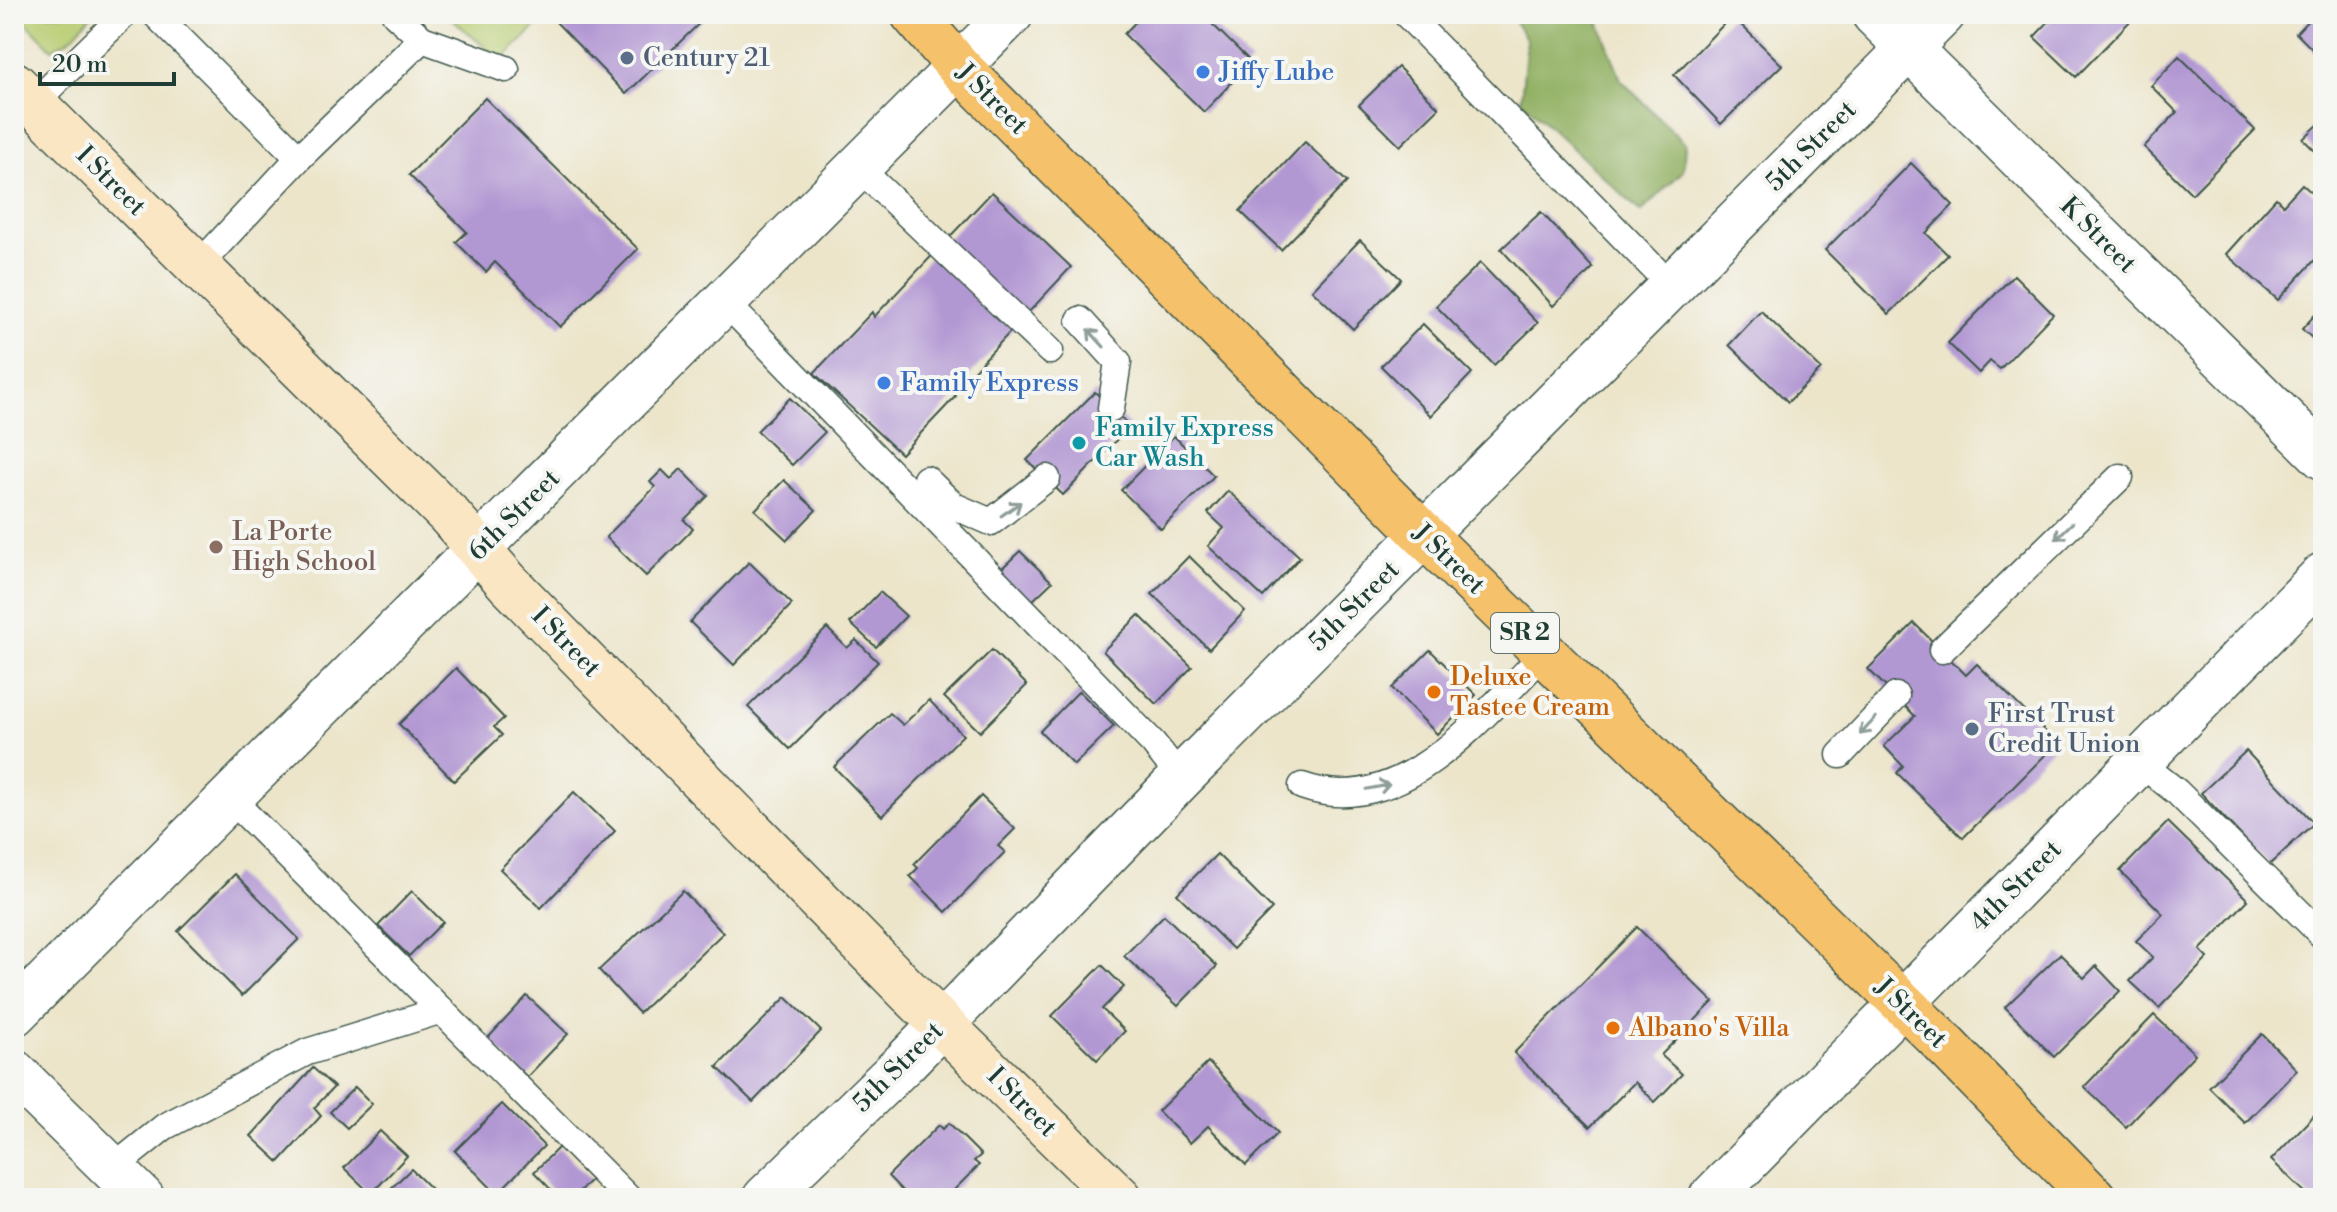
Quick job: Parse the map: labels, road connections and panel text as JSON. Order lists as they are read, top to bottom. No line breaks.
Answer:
{"streets":{"main road":["J Street","SR 2"],"street":["5th Street","I Street","K Street","6th Street","4th Street"]},"crossings":[["J Street","5th Street"],["J Street","6th Street"],["J Street","4th Street"],["5th Street","I Street"],["5th Street","K Street"],["I Street","6th Street"]],"places":["Century 21","Jiffy Lube","Family Express","Family Express Car Wash","La Porte High School","Deluxe Tastee Cream","First Trust Credit Union","Albano's Villa"],"scale_bar":"20 m"}
